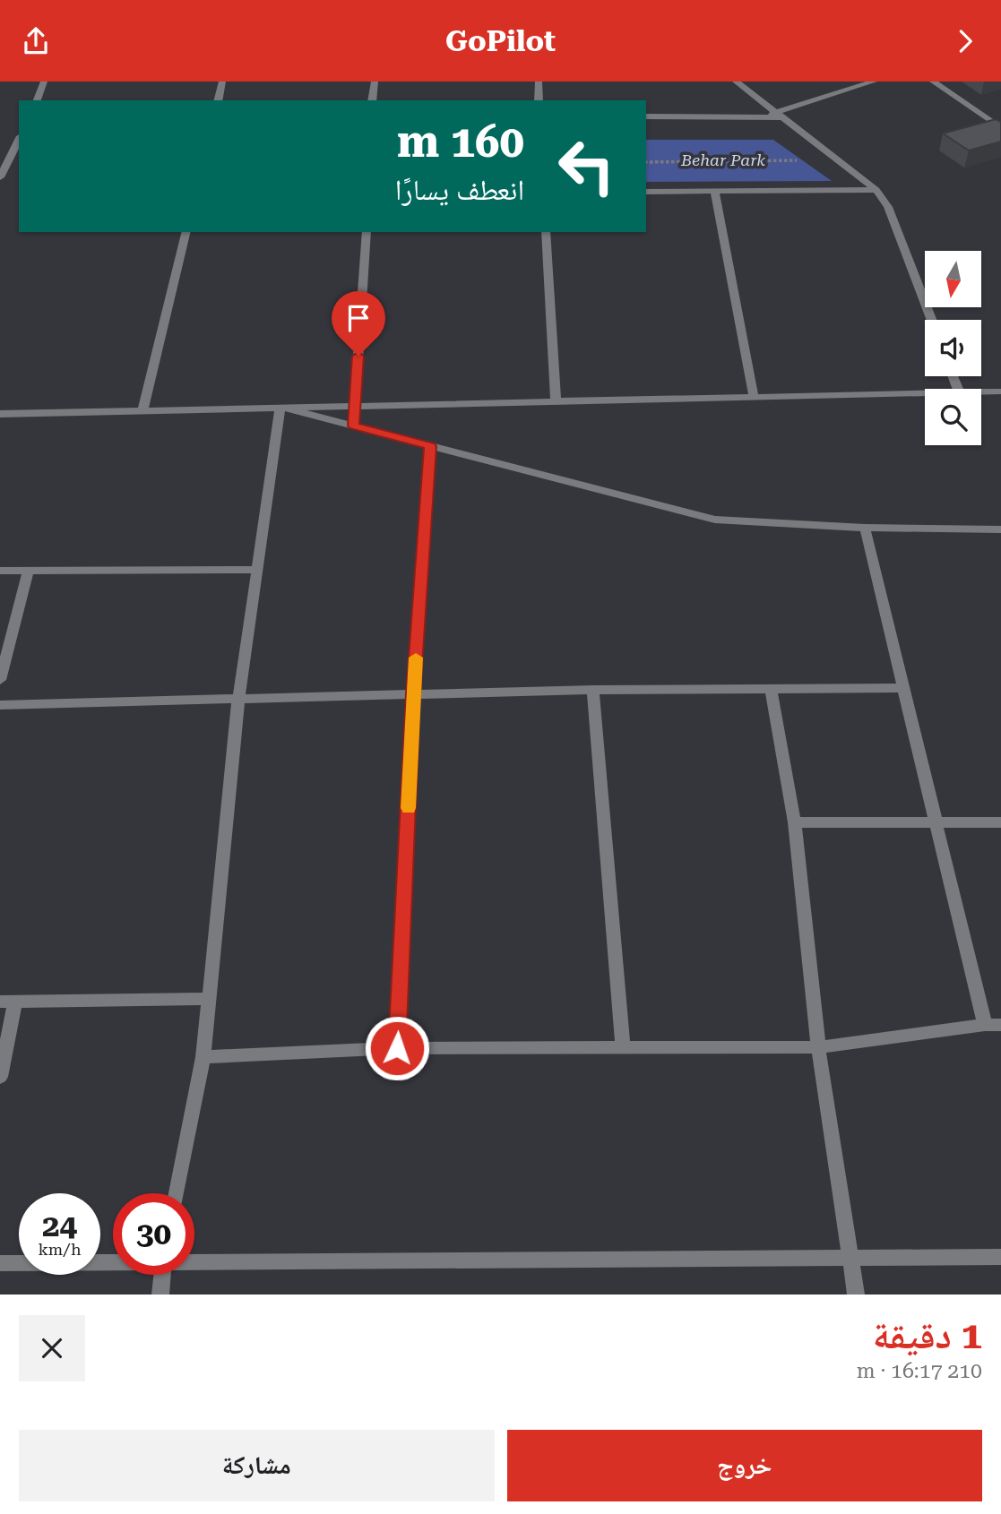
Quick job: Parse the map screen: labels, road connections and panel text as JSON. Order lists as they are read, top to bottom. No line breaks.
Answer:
{"parks":["Behar Park"],"north":"bottom","page":{"header":"GoPilot","turn":["160 m","انعطف يسارًا"],"speed":"24 km/h","limit":"30","heading":["1 دقيقة","210 m · 16:17"],"buttons":["خروج","مشاركة"]}}
